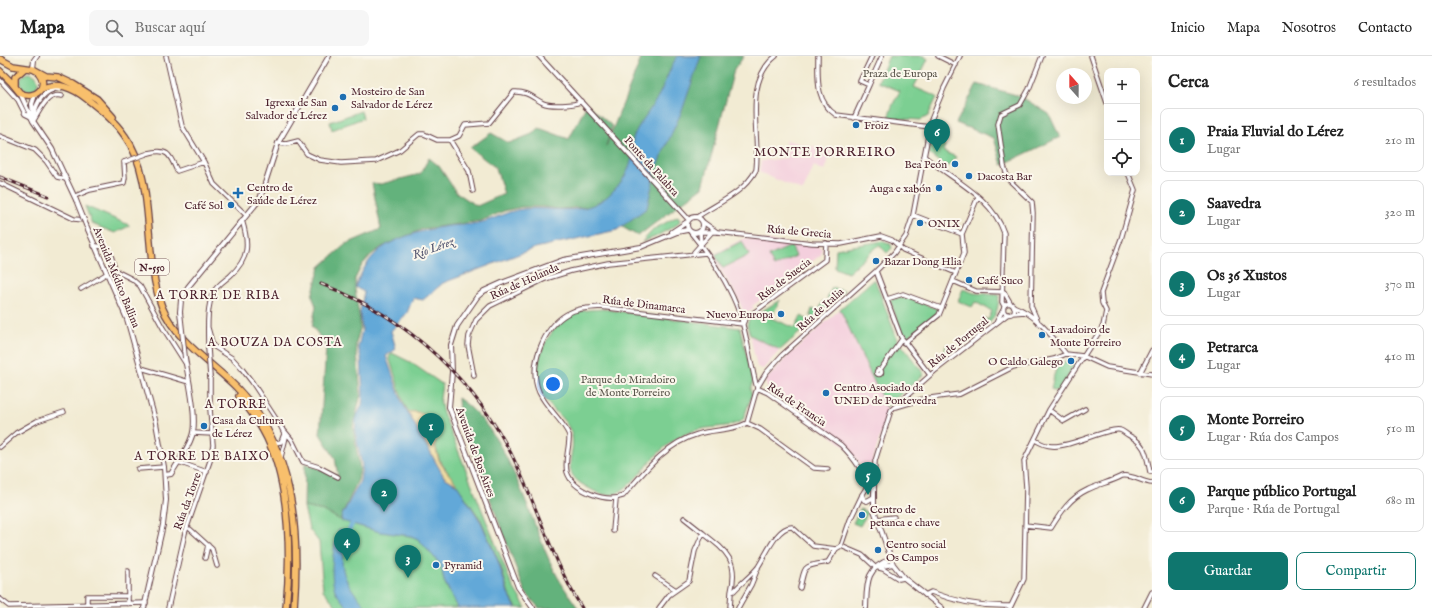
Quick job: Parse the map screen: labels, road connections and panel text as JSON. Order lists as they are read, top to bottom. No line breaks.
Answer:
{"streets":{"highway":["N-550"],"street":["Ponte da Palabra","Rúa de Grecia","Avenida Médico Ballina","Rúa de Suecia","Rúa de Holanda","Rúa de Dinamarca","Rúa de Italia","Rúa de Portugal","Rúa de Francia","Avenida de Bos Aires","Rúa da Torre"]},"crossings":[["Ponte da Palabra","Rúa de Grecia"],["Ponte da Palabra","Avenida de Bos Aires"],["Rúa de Grecia","Rúa de Suecia"],["Rúa de Grecia","Rúa de Italia"],["Rúa de Grecia","Avenida de Bos Aires"],["N-550","Avenida Médico Ballina"],["Rúa de Suecia","Rúa de Dinamarca"],["Rúa de Suecia","Rúa de Francia"],["Rúa de Dinamarca","Rúa de Francia"],["Rúa de Italia","Rúa de Portugal"],["Rúa de Italia","Rúa de Francia"]],"districts":["MONTE PORREIRO","A TORRE DE RIBA","A BOUZA DA COSTA","A TORRE","A TORRE DE BAIXO"],"water":["Río Lérez"],"parks":["Praza de Europa","Parque do Miradoiro de Monte Porreiro"],"places":{"other":["Mosteiro de San Salvador de Lérez","Igrexa de San Salvador de Lérez","Froiz","Bea Peón","Dacosta Bar","Auga e xabón","Café Sol","ONIX","Bazar Dong Hlia","Café Suco","Nuevo Europa","Lavadoiro de Monte Porreiro","O Caldo Galego","Centro Asociado da UNED de Pontevedra","Casa da Cultura de Lérez","Centro de petanca e chave","Centro social Os Campos","Pyramid"],"health":["Centro de Saúde de Lérez"]},"north":"top","page":{"header":"Mapa","search":"Buscar aquí","nav":["Inicio","Mapa","Nosotros","Contacto"],"heading":["Cerca","6 resultados"],"map_buttons":["+","−"],"list":[{"mark":"1","name":"Praia Fluvial do Lérez","note":"Lugar","value":"210 m"},{"mark":"2","name":"Saavedra","note":"Lugar","value":"320 m"},{"mark":"3","name":"Os 36 Xustos","note":"Lugar","value":"370 m"},{"mark":"4","name":"Petrarca","note":"Lugar","value":"410 m"},{"mark":"5","name":"Monte Porreiro","note":"Lugar · Rúa dos Campos","value":"510 m"},{"mark":"6","name":"Parque público Portugal","note":"Parque · Rúa de Portugal","value":"680 m"}],"pins":["6","1","5","2","4","3"],"buttons":["Guardar","Compartir"]}}
